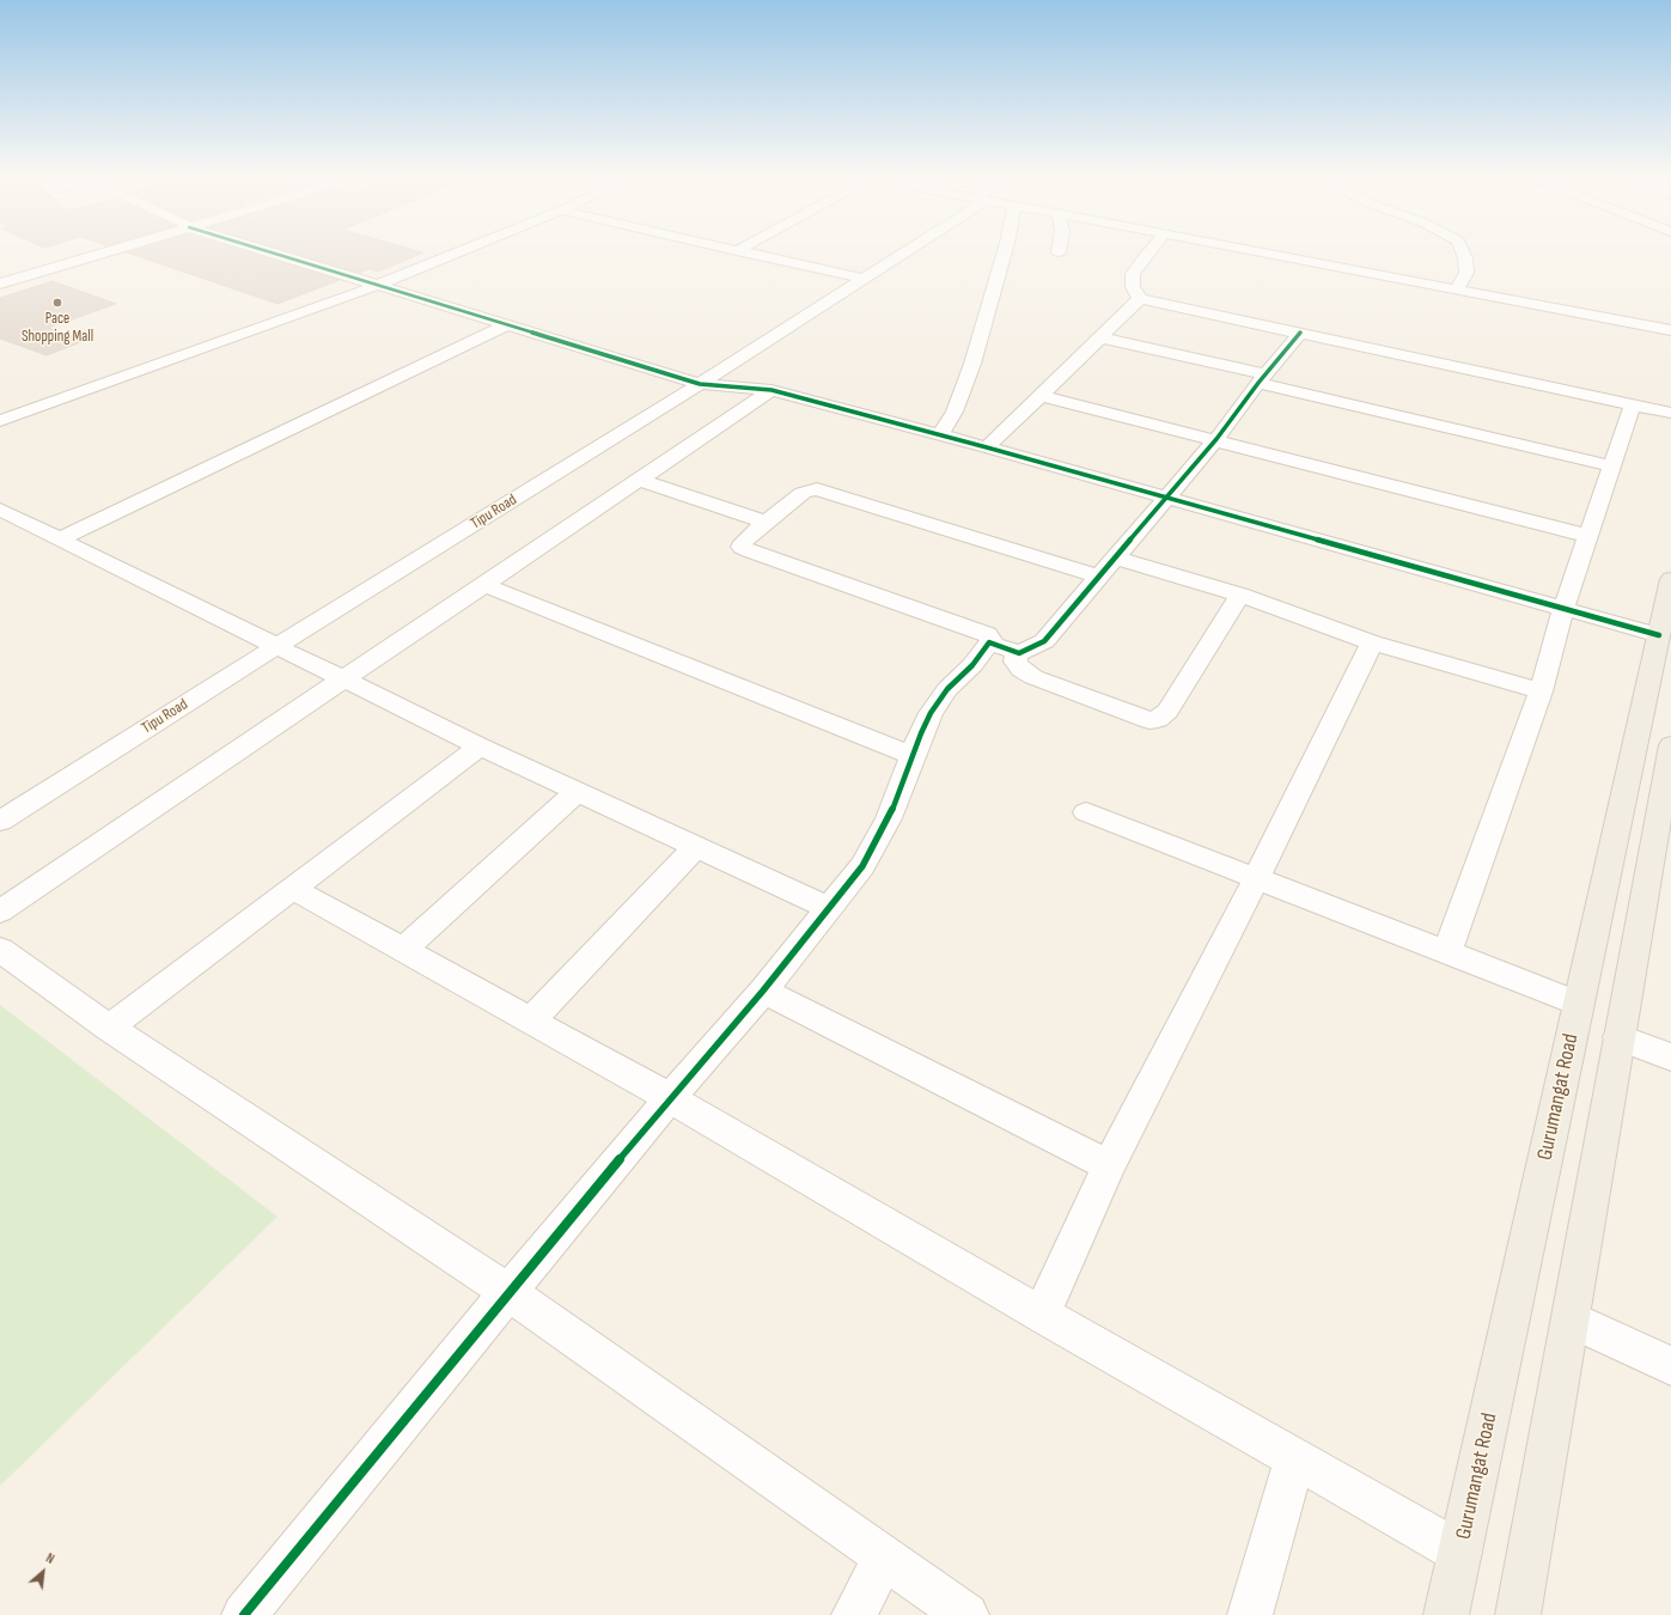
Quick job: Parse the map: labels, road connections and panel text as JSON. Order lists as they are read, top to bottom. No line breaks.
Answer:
{"streets":{"main road":["Gurumangat Road"],"street":["Tipu Road"]},"places":["Pace Shopping Mall"],"north":"top right"}
